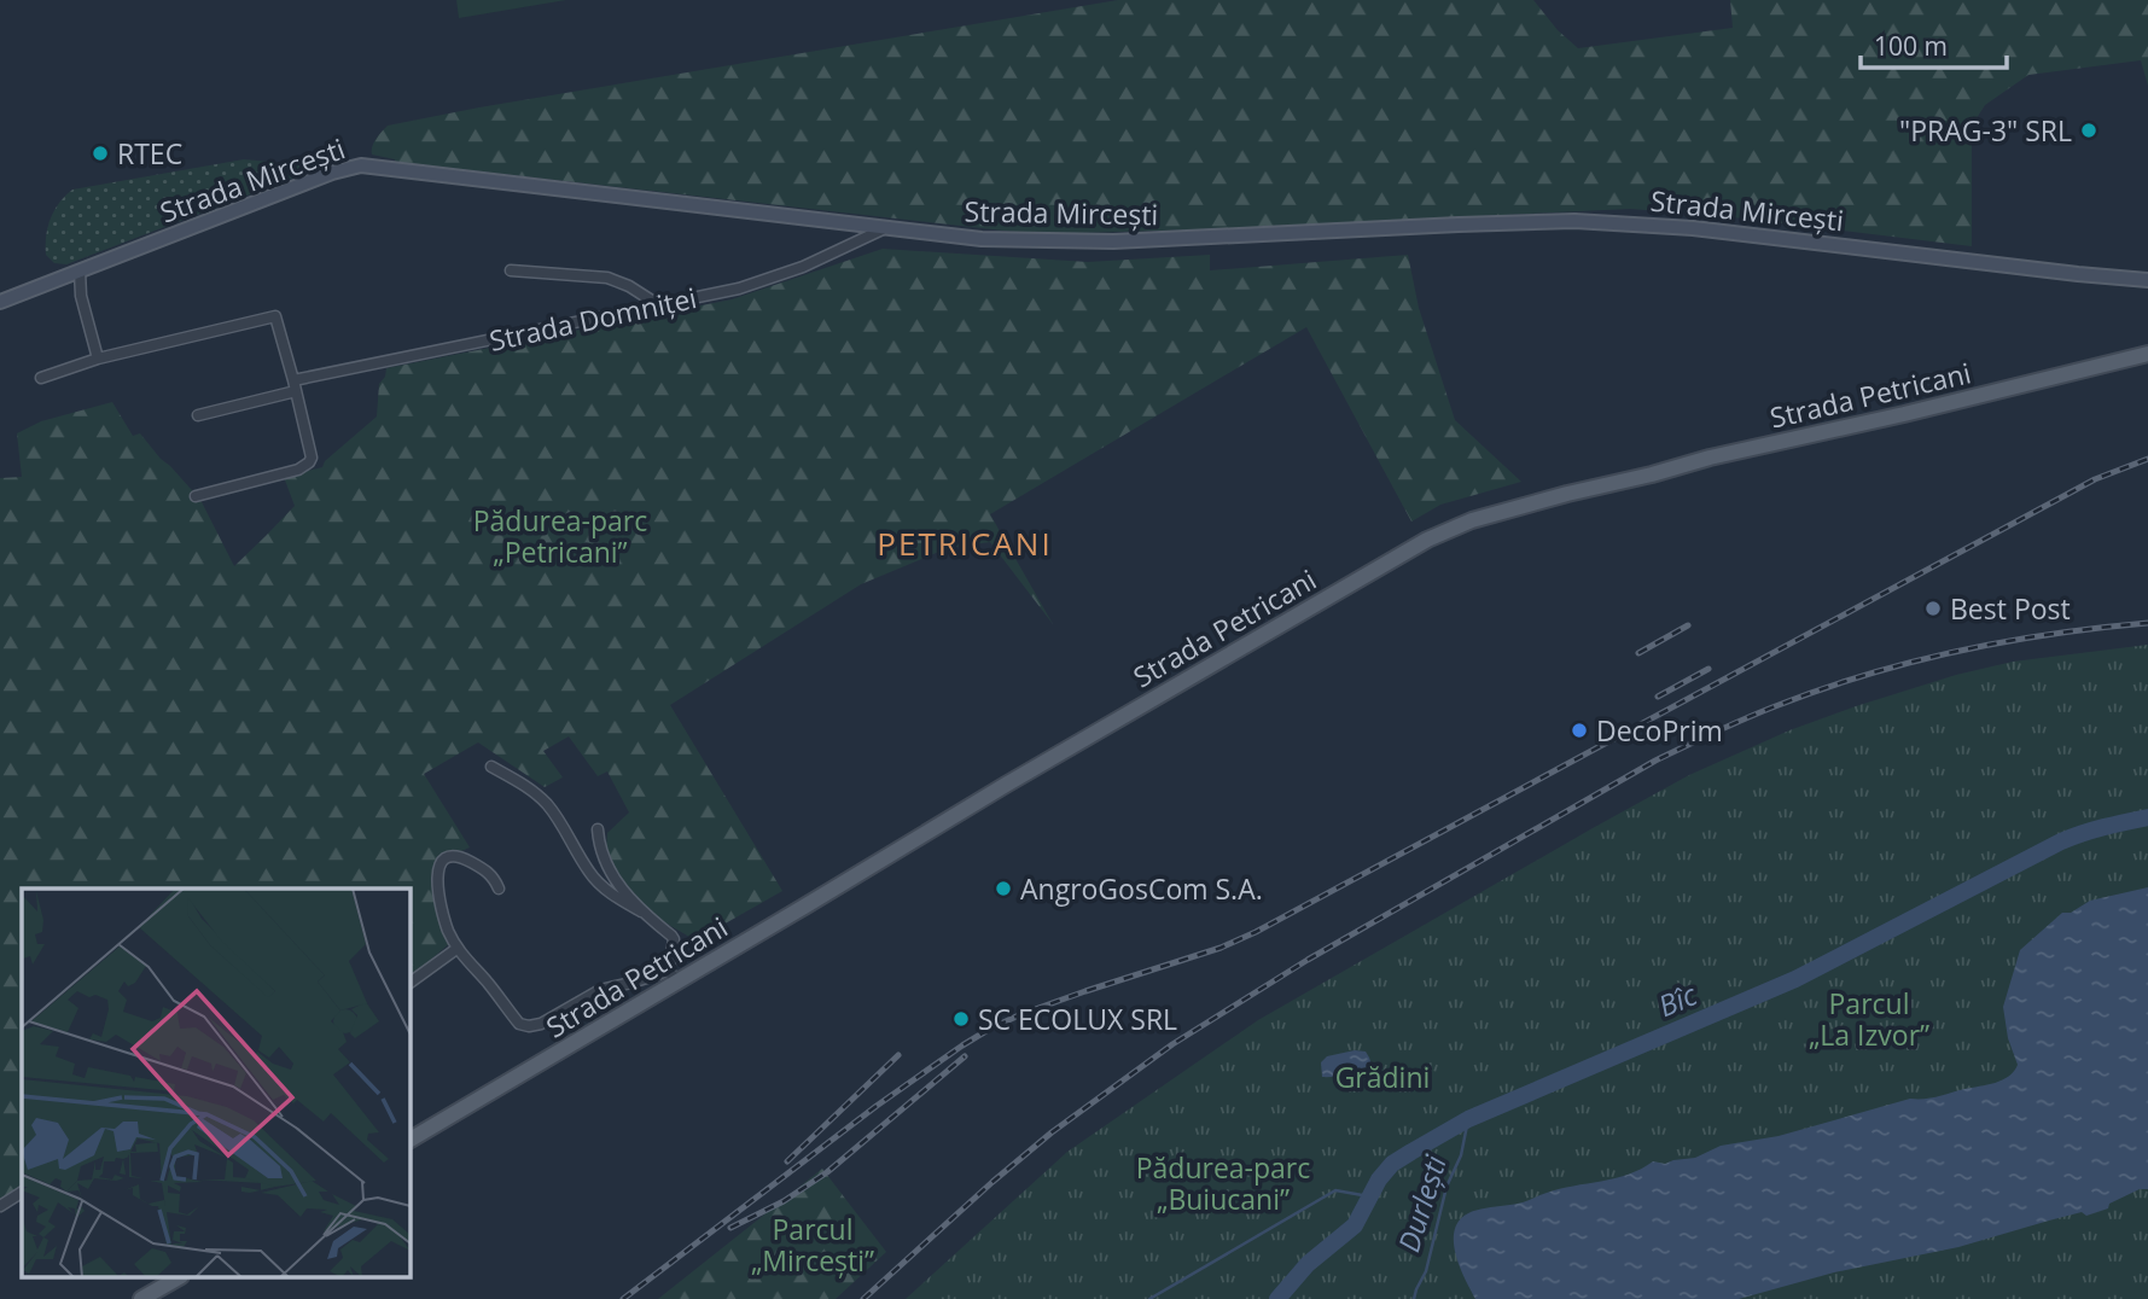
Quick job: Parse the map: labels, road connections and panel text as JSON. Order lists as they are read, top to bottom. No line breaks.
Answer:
{"streets":{"main road":["Strada Mircești","Strada Petricani"],"street":["Strada Domniței"]},"crossings":[["Strada Mircești","Strada Domniței"]],"districts":["PETRICANI"],"water":["Bîc","Durlești"],"parks":["Pădurea-parc „Petricani”","Parcul „La Izvor”","Grădini","Pădurea-parc „Buiucani”","Parcul „Mircești”"],"places":["\"PRAG-3\" SRL","RTEC","Best Post","DecoPrim","AngroGosCom S.A.","SC ECOLUX SRL"],"scale_bar":"100 m"}
